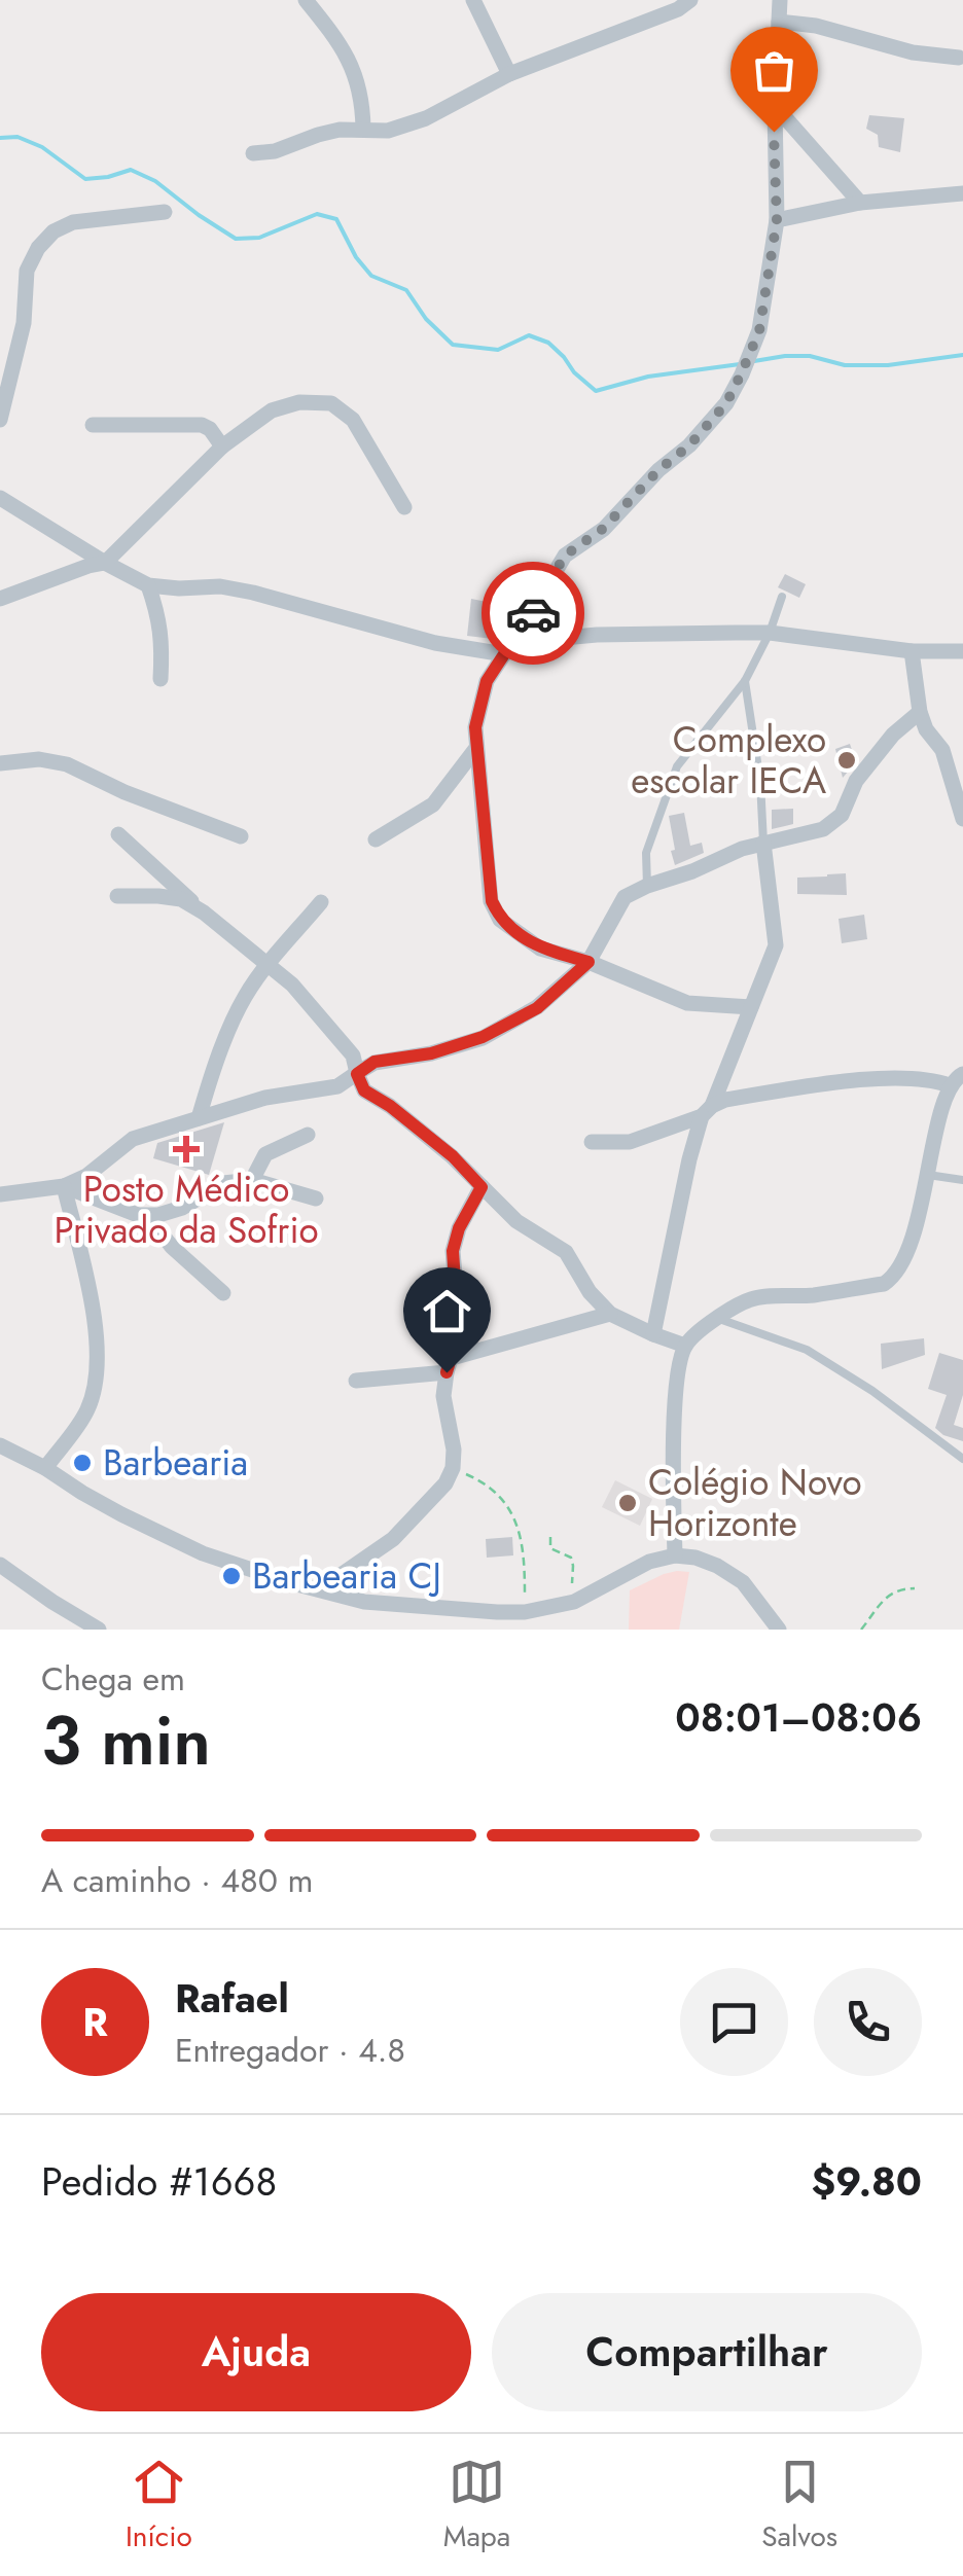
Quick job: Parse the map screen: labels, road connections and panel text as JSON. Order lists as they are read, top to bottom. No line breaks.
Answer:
{"places":{"other":["Complexo escolar IECA","Barbearia","Colégio Novo Horizonte","Barbearia CJ"],"health":["Posto Médico Privado da Sofrio"]},"page":{"heading":["3 min","Chega em","08:01–08:06"],"panel":["Rafael","Entregador · 4.8","Pedido #1668","$9.80"],"bar":"A caminho · 480 m","round":"R","buttons":["Ajuda","Compartilhar"],"tabs":["Início","Mapa","Salvos"]}}
